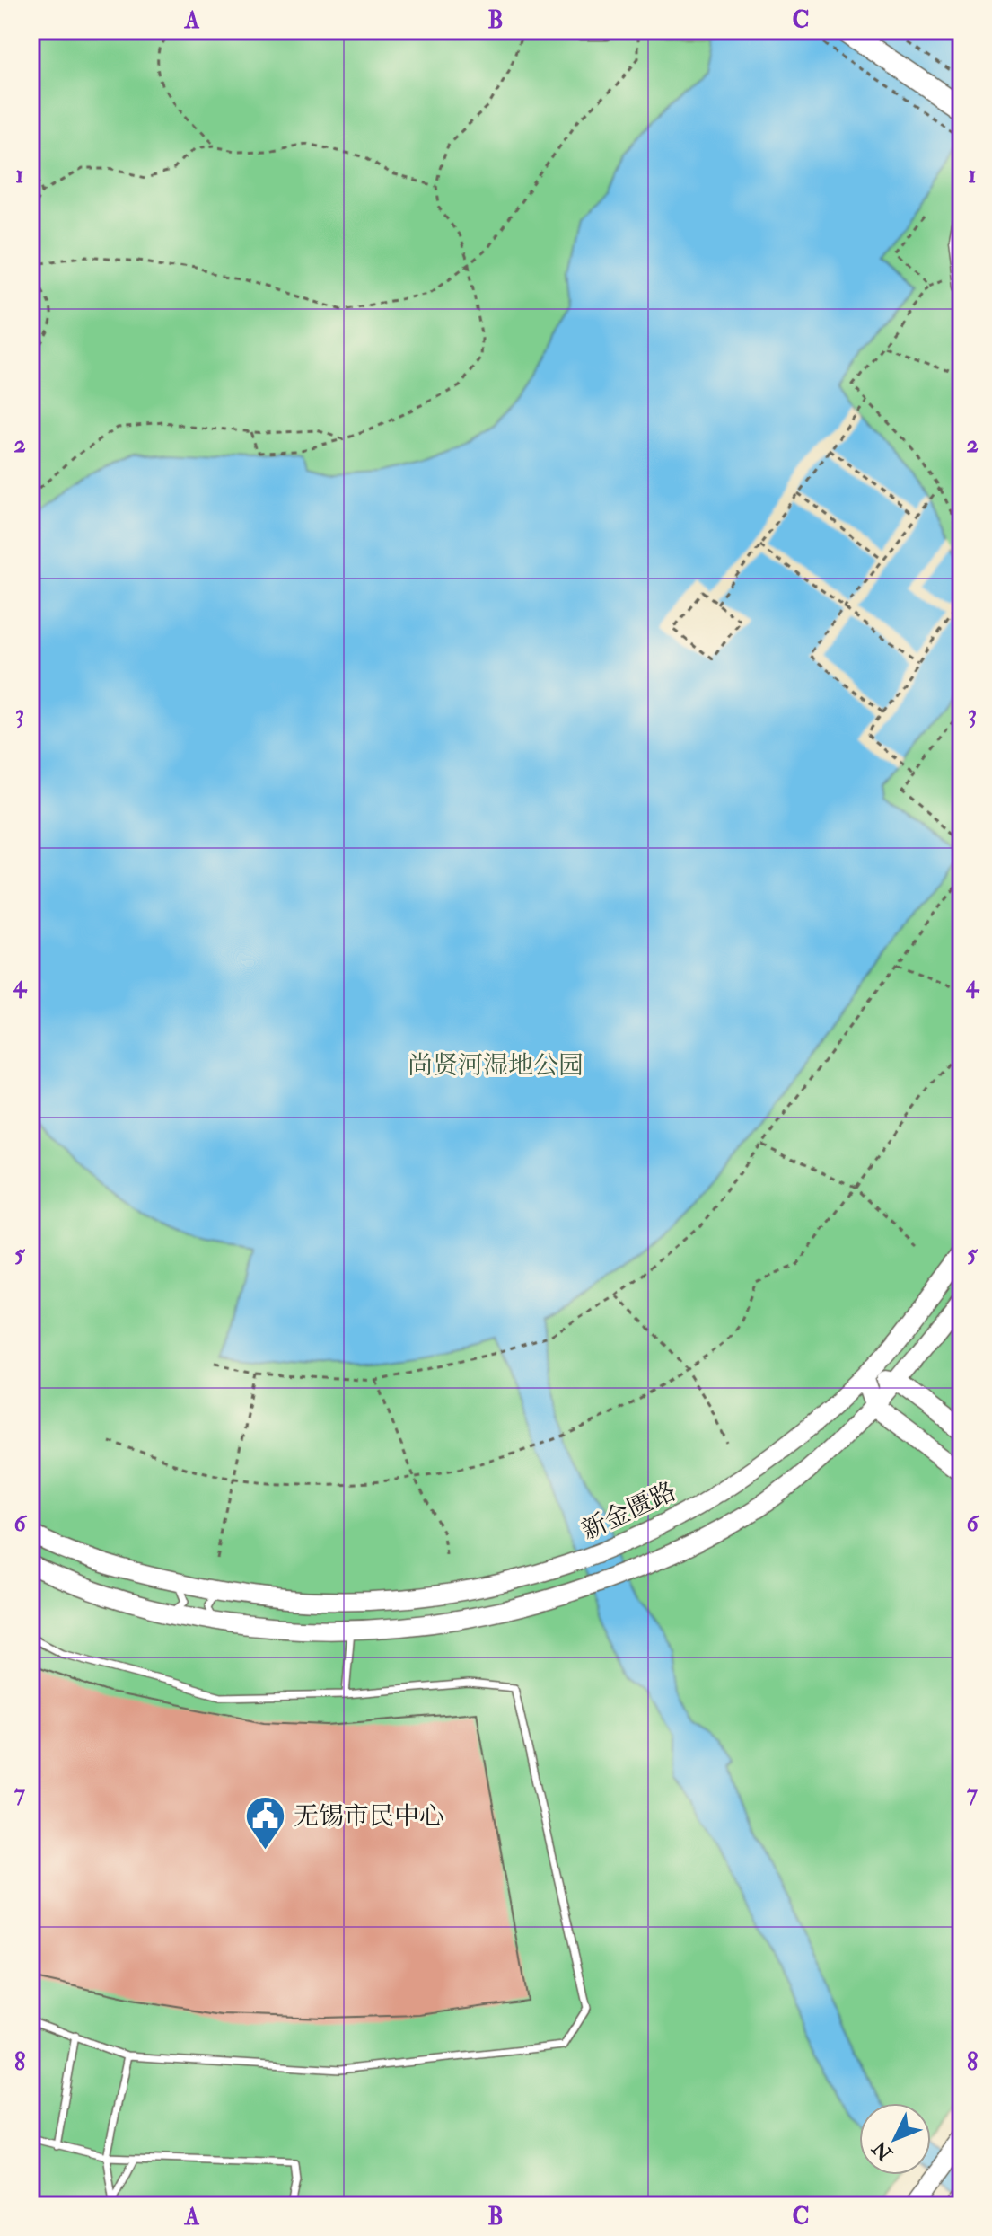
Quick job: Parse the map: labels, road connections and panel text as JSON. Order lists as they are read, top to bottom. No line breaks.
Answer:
{"streets":{"street":["新金匮路"]},"parks":["尚贤河湿地公园"],"places":{"public building":["无锡市民中心"]},"north":"bottom left","grid":{"columns":["A","B","C"],"rows":["1","2","3","4","5","6","7","8"]}}
